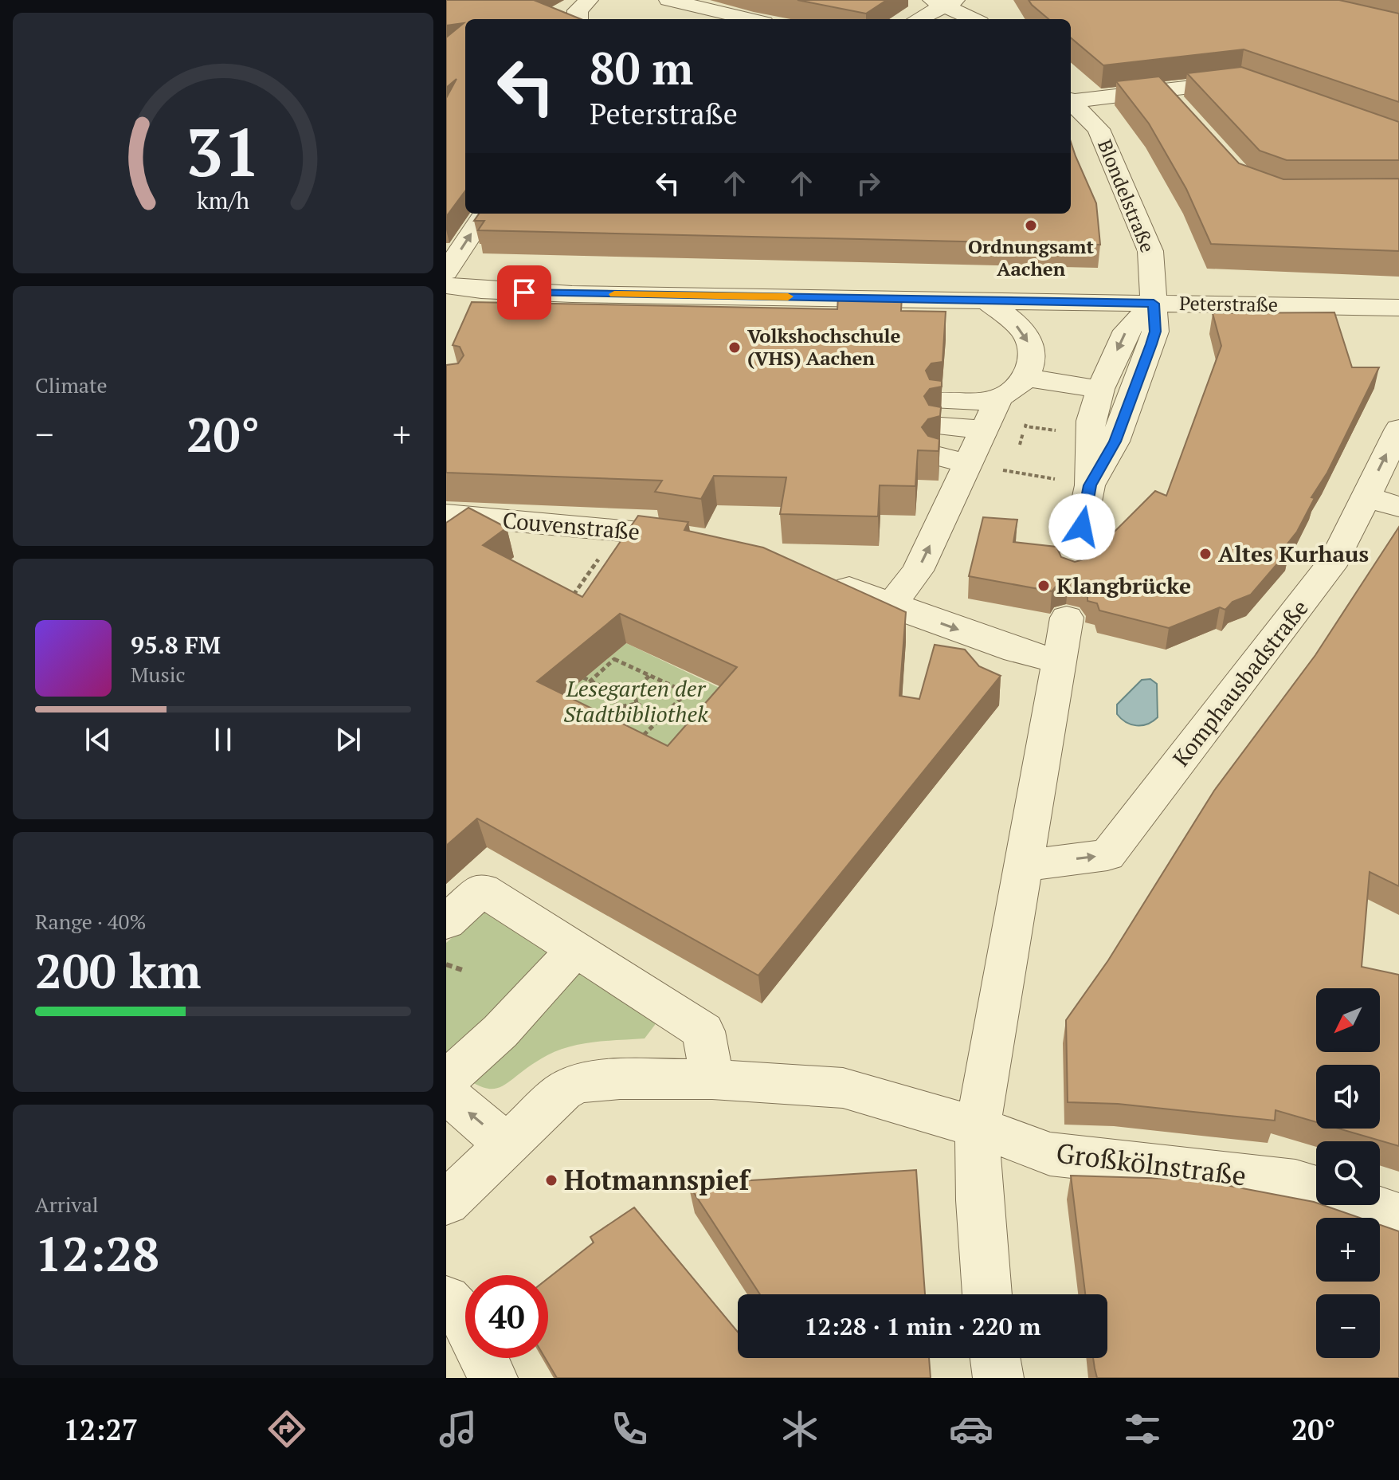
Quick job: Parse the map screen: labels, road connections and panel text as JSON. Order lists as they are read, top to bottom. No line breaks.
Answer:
{"streets":{"street":["Blondelstraße","Peterstraße","Couvenstraße","Komphausbadstraße","Großkölnstraße"]},"crossings":[["Blondelstraße","Peterstraße"]],"one_way":["Komphausbadstraße"],"parks":["Lesegarten der Stadtbibliothek"],"places":["Ordnungsamt Aachen","Volkshochschule (VHS) Aachen","Altes Kurhaus","Klangbrücke","Hotmannspief"],"north":"bottom left","page":{"turn":["80 m","Peterstraße"],"tile":["Climate",["Range · 40%","200 km"],["Arrival","12:28"]],"heat":["−","20°","+"],"song":["95.8 FM","Music"],"map_buttons":["+","−"],"limit":"40","trip":"12:28 · 1 min · 220 m","tabs":["12:27","20°"],"gauge":["31","km/h"]}}
